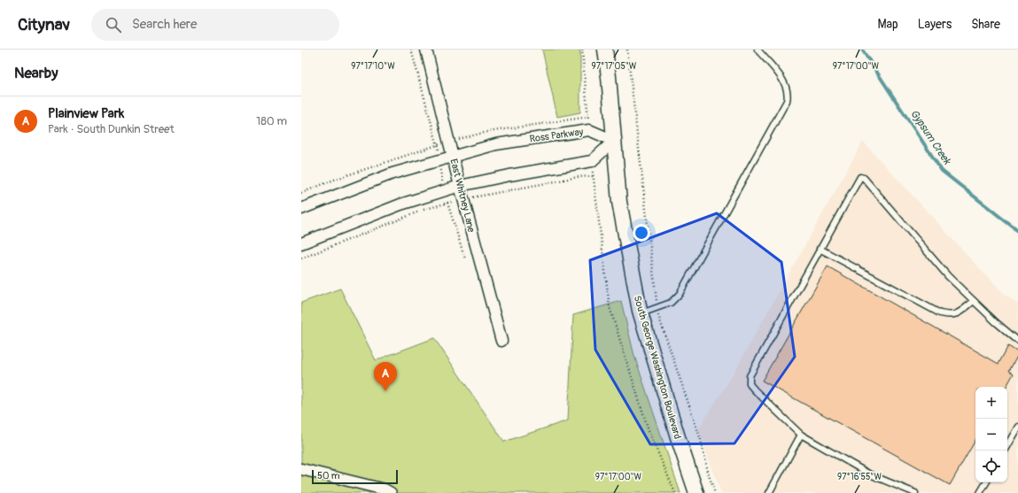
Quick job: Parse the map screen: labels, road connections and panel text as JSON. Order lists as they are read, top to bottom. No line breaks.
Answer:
{"streets":{"street":["Ross Parkway","East Whitney Lane","South George Washington Boulevard"]},"crossings":[["Ross Parkway","East Whitney Lane"],["Ross Parkway","South George Washington Boulevard"]],"water":["Gypsum Creek"],"scale_bar":"50 m","page":{"header":"Citynav","search":"Search here","nav":["Map","Layers","Share"],"heading":"Nearby","list":[{"mark":"A","name":"Plainview Park","note":"Park · South Dunkin Street","value":"180 m"}],"pins":"A","map_buttons":["+","−"],"scale":"50 m"},"coordinates":["97°17'10\"W","97°17'05\"W","97°17'00\"W","97°16'55\"W"]}
